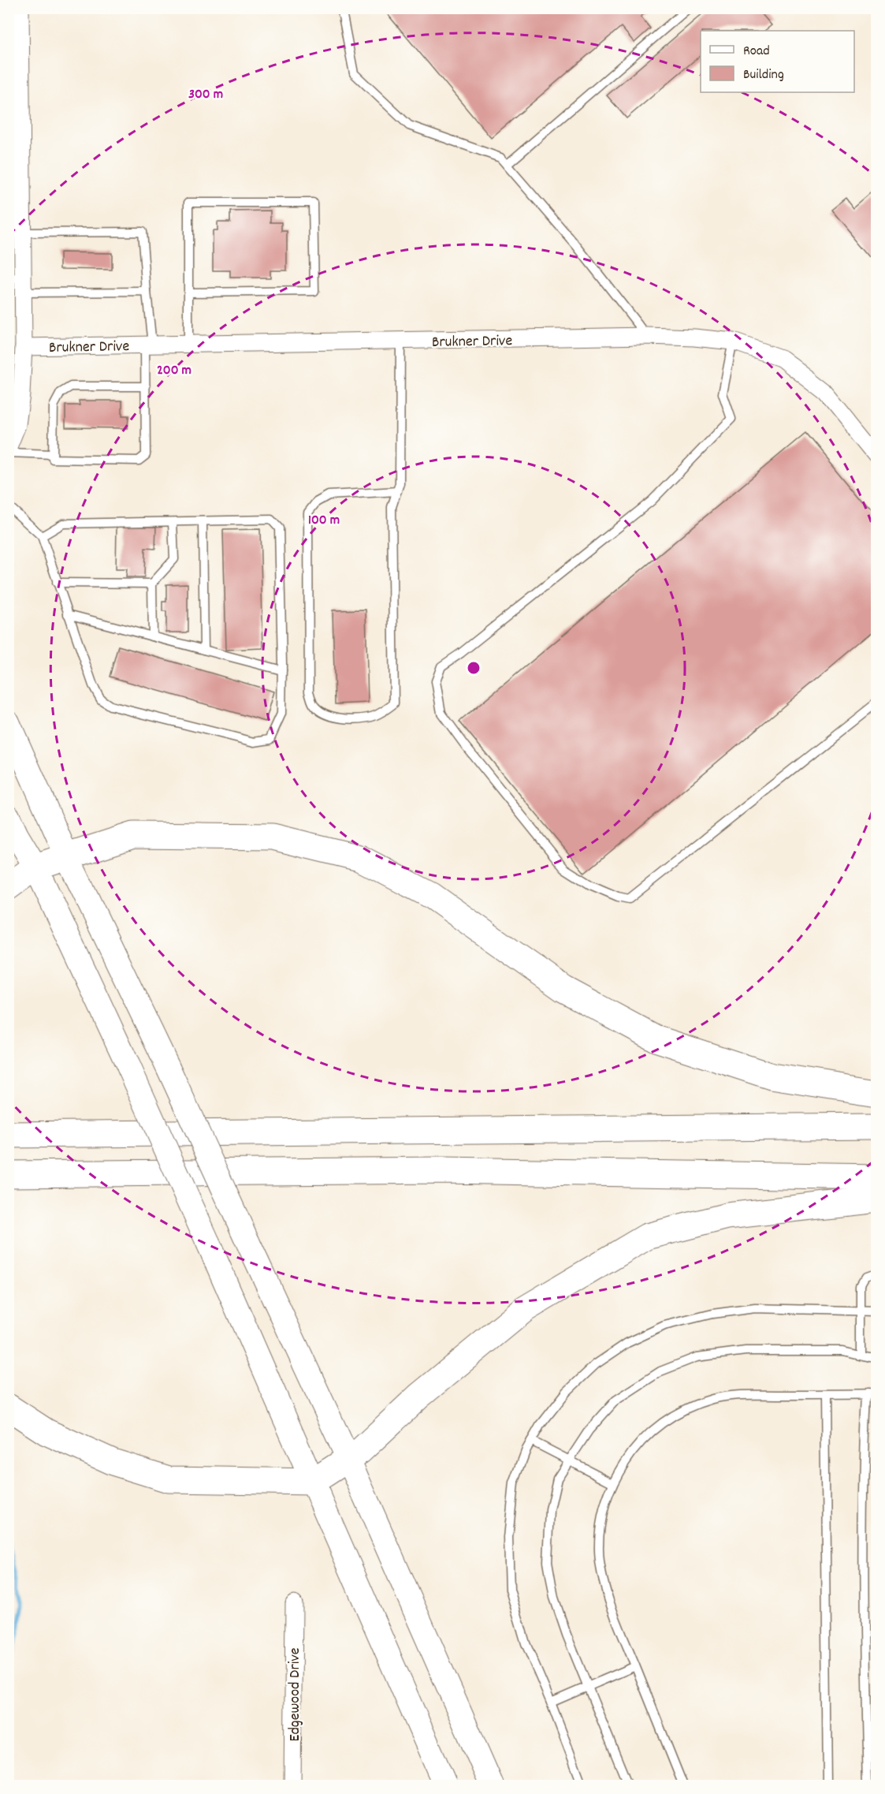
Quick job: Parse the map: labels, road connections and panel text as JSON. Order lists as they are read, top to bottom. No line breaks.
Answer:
{"streets":{"street":["Brukner Drive","Edgewood Drive"]},"legend":["Road","Building"],"rings":["300 m","200 m","100 m"]}
